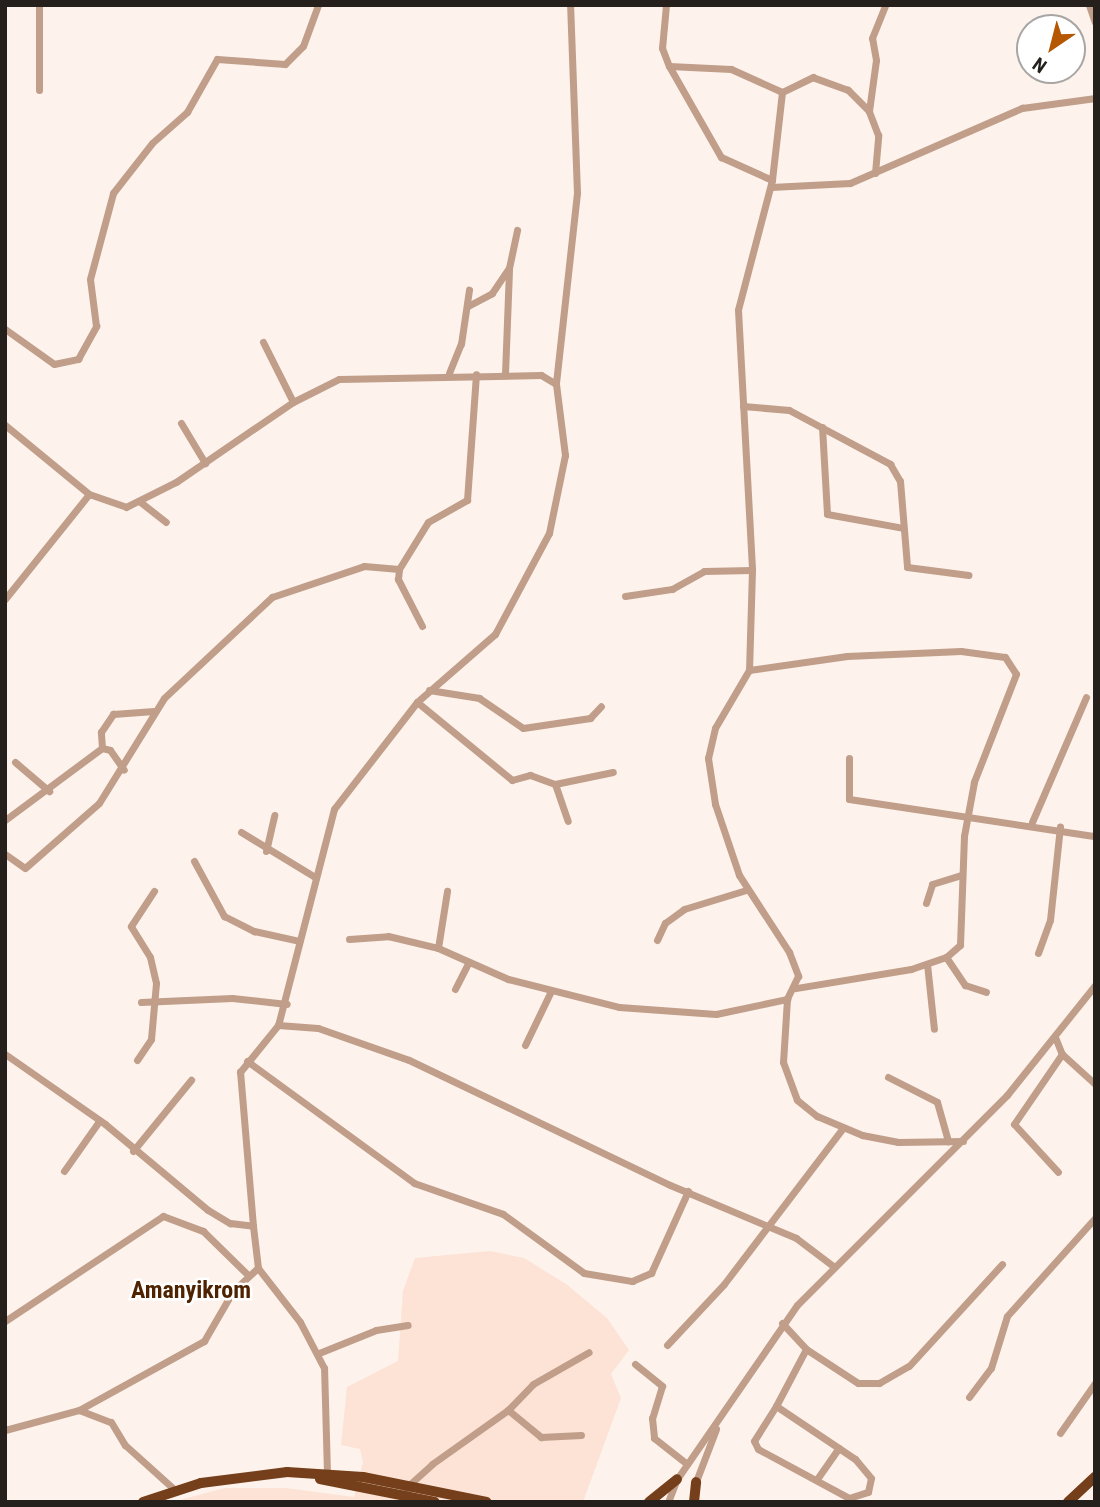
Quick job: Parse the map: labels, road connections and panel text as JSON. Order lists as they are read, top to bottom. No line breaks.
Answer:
{"districts":["Amanyikrom"],"north":"bottom left"}
